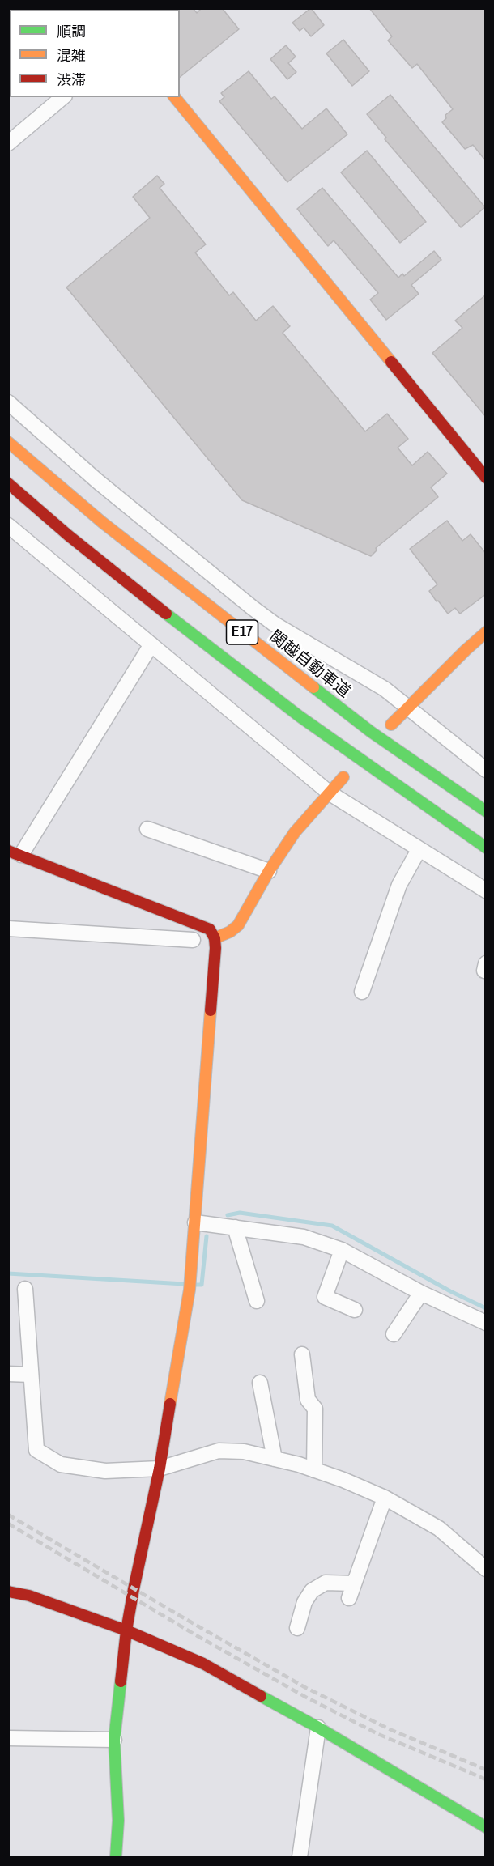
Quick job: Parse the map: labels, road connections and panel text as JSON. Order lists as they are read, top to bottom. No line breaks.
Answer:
{"streets":{"main road":["E17","関越自動車道"]},"legend":["順調","混雑","渋滞"]}
